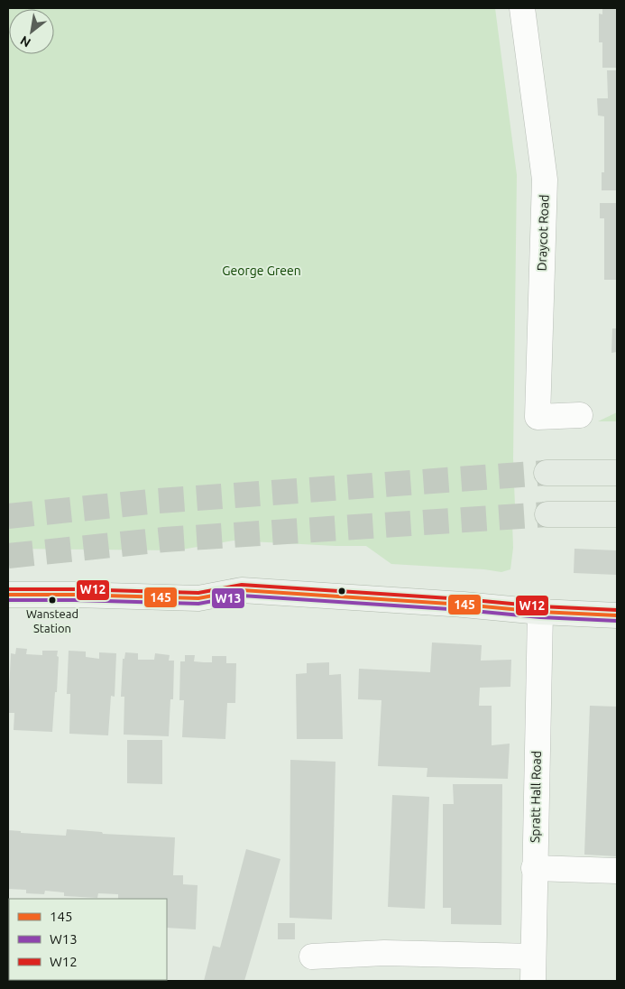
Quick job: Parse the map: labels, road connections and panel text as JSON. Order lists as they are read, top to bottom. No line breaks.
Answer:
{"streets":{"street":["Draycot Road","Spratt Hall Road"]},"parks":["George Green"],"places":["Wanstead Station"],"lines":["transit line W12","transit line 145","transit line W13"],"legend":["145","W13","W12"],"north":"bottom left"}
